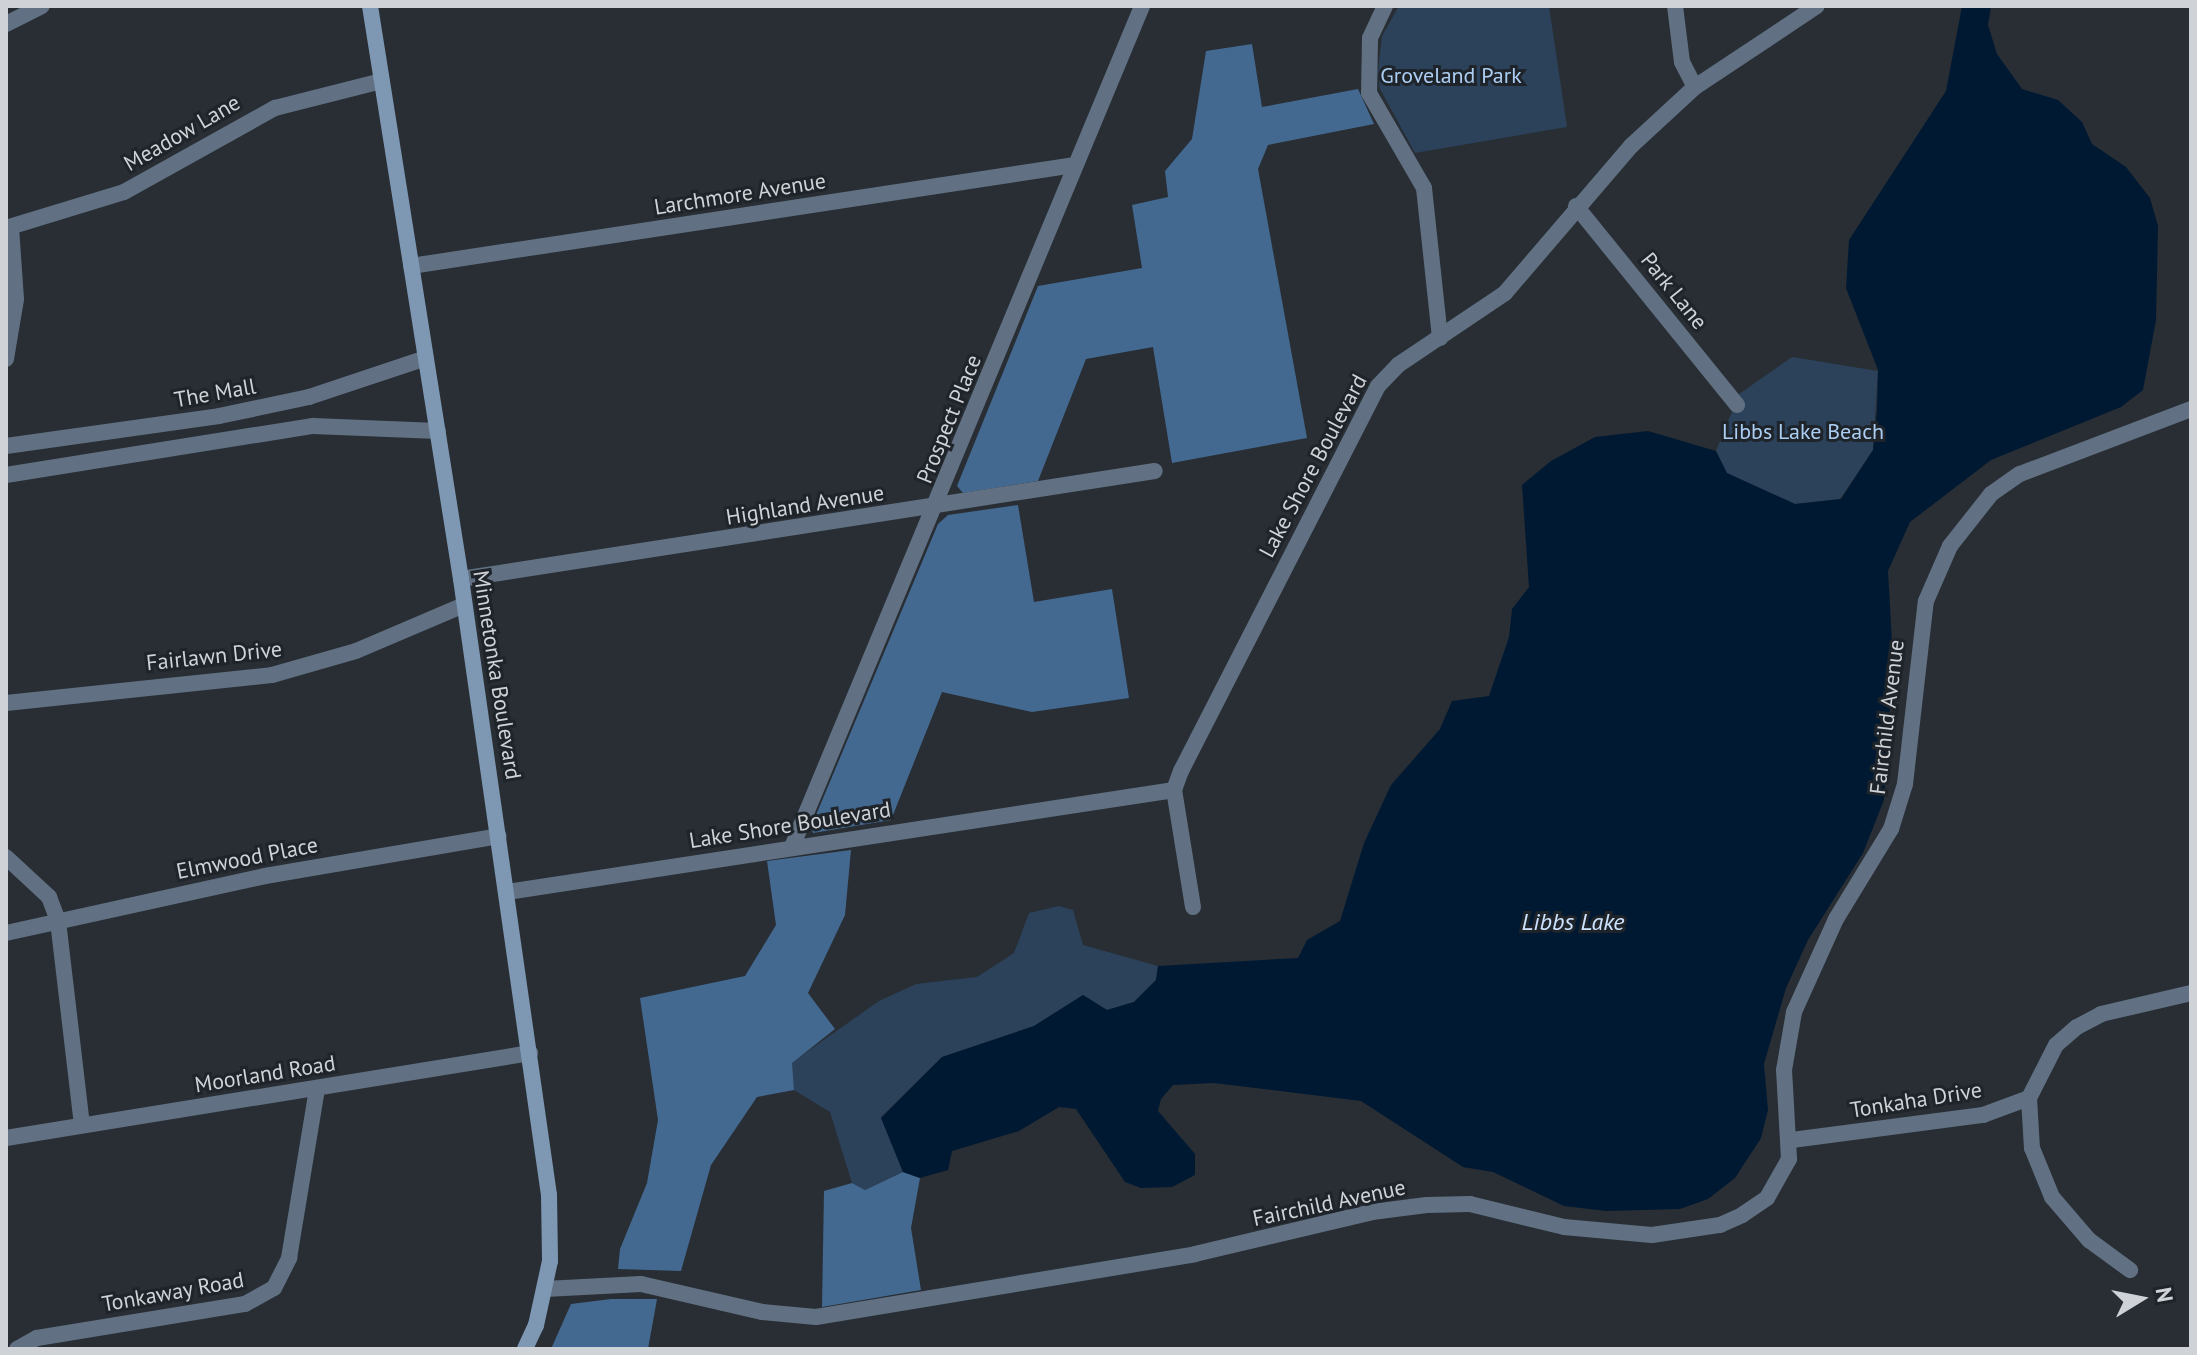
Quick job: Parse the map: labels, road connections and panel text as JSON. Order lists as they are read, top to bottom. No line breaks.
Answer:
{"streets":{"main road":["Minnetonka Boulevard"],"street":["Meadow Lane","Larchmore Avenue","Park Lane","The Mall","Prospect Place","Lake Shore Boulevard","Highland Avenue","Fairlawn Drive","Fairchild Avenue","Elmwood Place","Moorland Road","Tonkaha Drive","Tonkaway Road"]},"crossings":[["Meadow Lane","Minnetonka Boulevard"],["Larchmore Avenue","Prospect Place"],["Larchmore Avenue","Minnetonka Boulevard"],["Park Lane","Lake Shore Boulevard"],["The Mall","Minnetonka Boulevard"],["Prospect Place","Lake Shore Boulevard"],["Prospect Place","Highland Avenue"],["Lake Shore Boulevard","Minnetonka Boulevard"],["Highland Avenue","Minnetonka Boulevard"],["Fairlawn Drive","Minnetonka Boulevard"],["Minnetonka Boulevard","Fairchild Avenue"],["Minnetonka Boulevard","Elmwood Place"],["Minnetonka Boulevard","Moorland Road"],["Fairchild Avenue","Tonkaha Drive"],["Moorland Road","Tonkaway Road"]],"water":["Libbs Lake"],"parks":["Groveland Park","Libbs Lake Beach"],"north":"right"}
